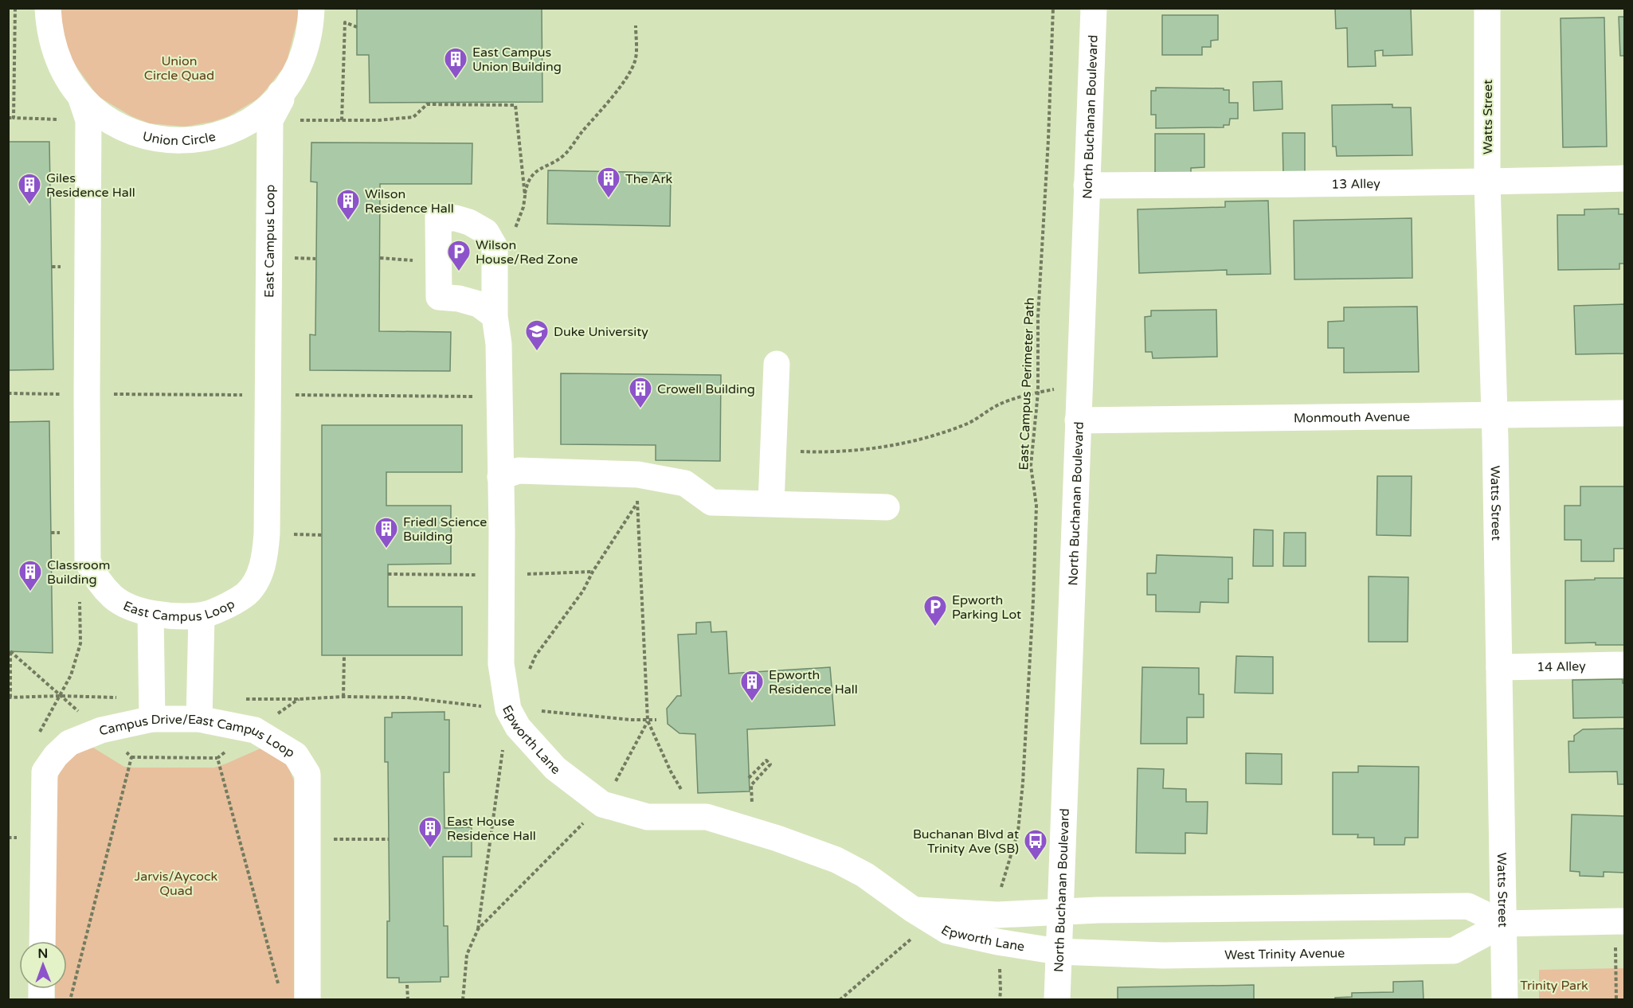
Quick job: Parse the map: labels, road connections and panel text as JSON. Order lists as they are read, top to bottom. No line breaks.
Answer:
{"streets":{"street":["North Buchanan Boulevard","Watts Street","Union Circle","13 Alley","East Campus Loop","Monmouth Avenue","14 Alley","Epworth Lane","Campus Drive/East Campus Loop","West Trinity Avenue"],"path":["East Campus Perimeter Path"]},"crossings":[["North Buchanan Boulevard","13 Alley"],["North Buchanan Boulevard","Monmouth Avenue"],["North Buchanan Boulevard","Epworth Lane"],["North Buchanan Boulevard","West Trinity Avenue"],["Watts Street","13 Alley"],["Watts Street","Monmouth Avenue"],["Watts Street","14 Alley"],["Watts Street","West Trinity Avenue"],["Union Circle","East Campus Loop"],["Epworth Lane","West Trinity Avenue"]],"parks":["Union Circle Quad","Jarvis/Aycock Quad","Trinity Park"],"places":{"building":["East Campus Union Building","The Ark","Giles Residence Hall","Wilson Residence Hall","Crowell Building","Friedl Science Building","Classroom Building","Epworth Residence Hall","East House Residence Hall"],"parking":["Wilson House/Red Zone","Epworth Parking Lot"],"school or university":["Duke University"],"bus stop":["Buchanan Blvd at Trinity Ave (SB)"]},"north":"top"}
